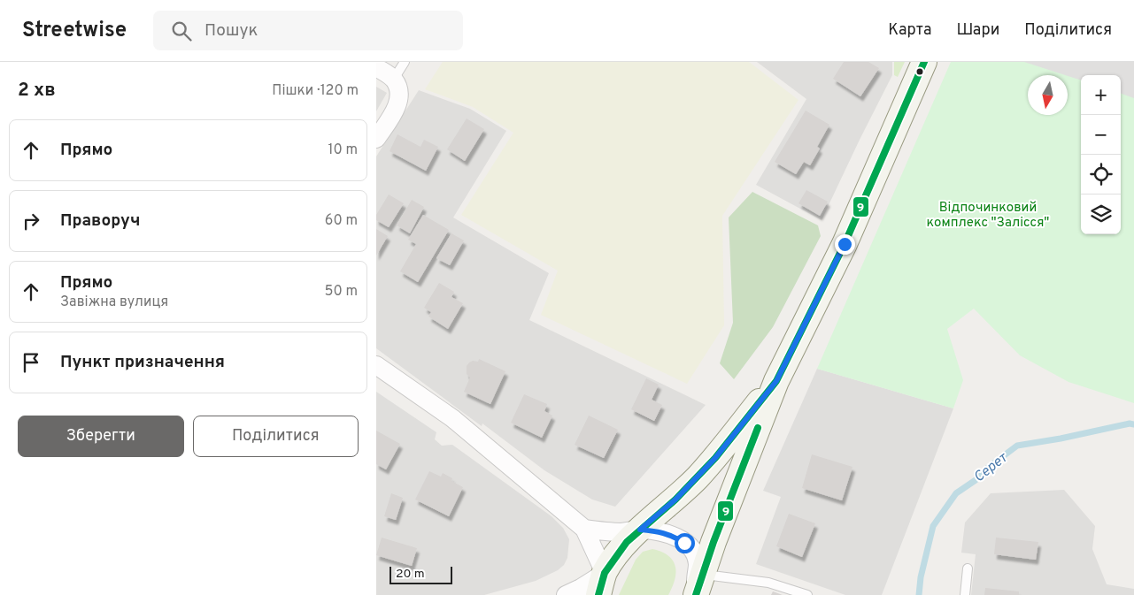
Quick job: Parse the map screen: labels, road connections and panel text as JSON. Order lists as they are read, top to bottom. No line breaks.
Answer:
{"water":["Серет"],"parks":["Відпочинковий комплекс \"Залісся\""],"lines":["transit line 9"],"scale_bar":"20 m","north":"bottom","page":{"header":"Streetwise","search":"Пошук","nav":["Карта","Шари","Поділитися"],"heading":["2 хв","Пішки · 120 m"],"map_buttons":["+","−"],"list":[["Прямо","10 m"],["Праворуч","60 m"],["Прямо","Завіжна вулиця","50 m"],"Пункт призначення"],"buttons":["Зберегти","Поділитися"],"scale":"20 m"}}
